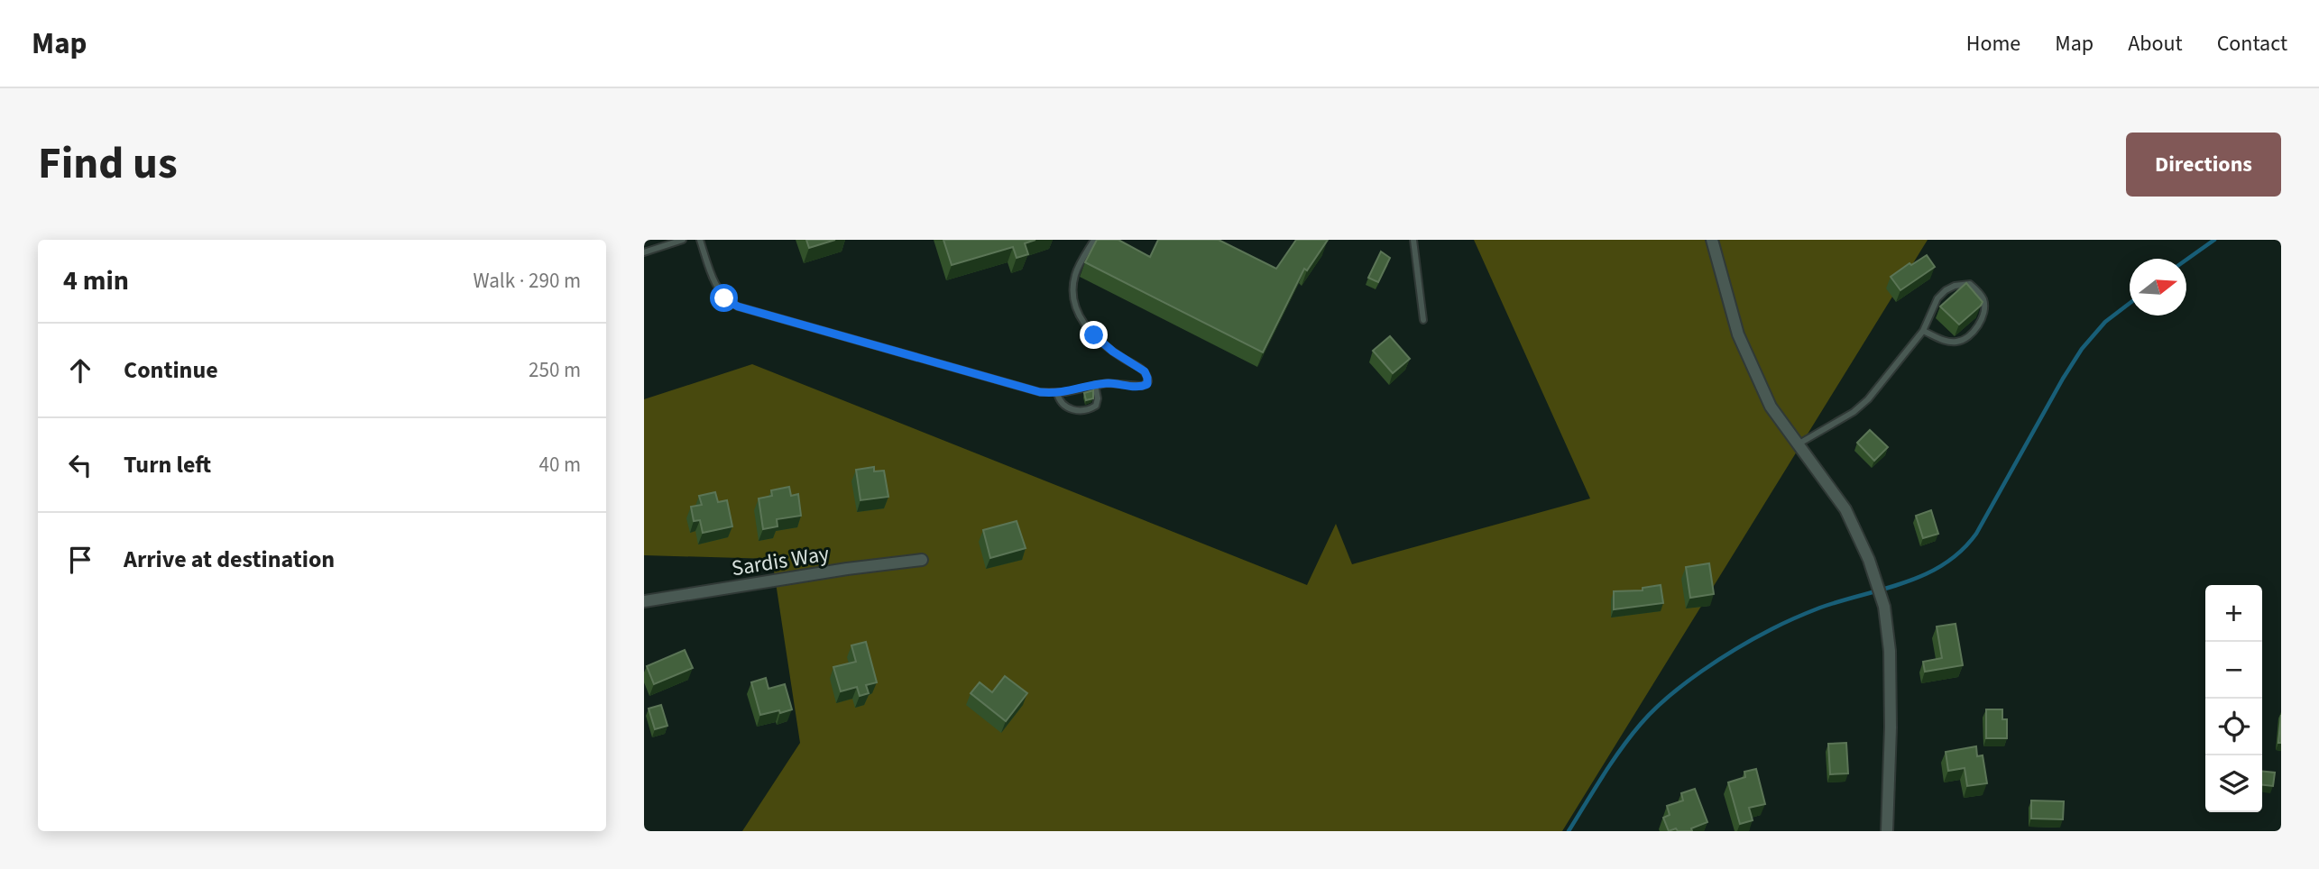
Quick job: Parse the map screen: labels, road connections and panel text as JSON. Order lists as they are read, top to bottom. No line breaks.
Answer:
{"streets":{"street":["Sardis Way"]},"north":"right","page":{"header":"Map","nav":["Home","Map","About","Contact"],"title":"Find us","buttons":"Directions","heading":["4 min","Walk · 290 m"],"list":[["Continue","250 m"],["Turn left","40 m"],"Arrive at destination"],"map_buttons":["+","−"]}}
